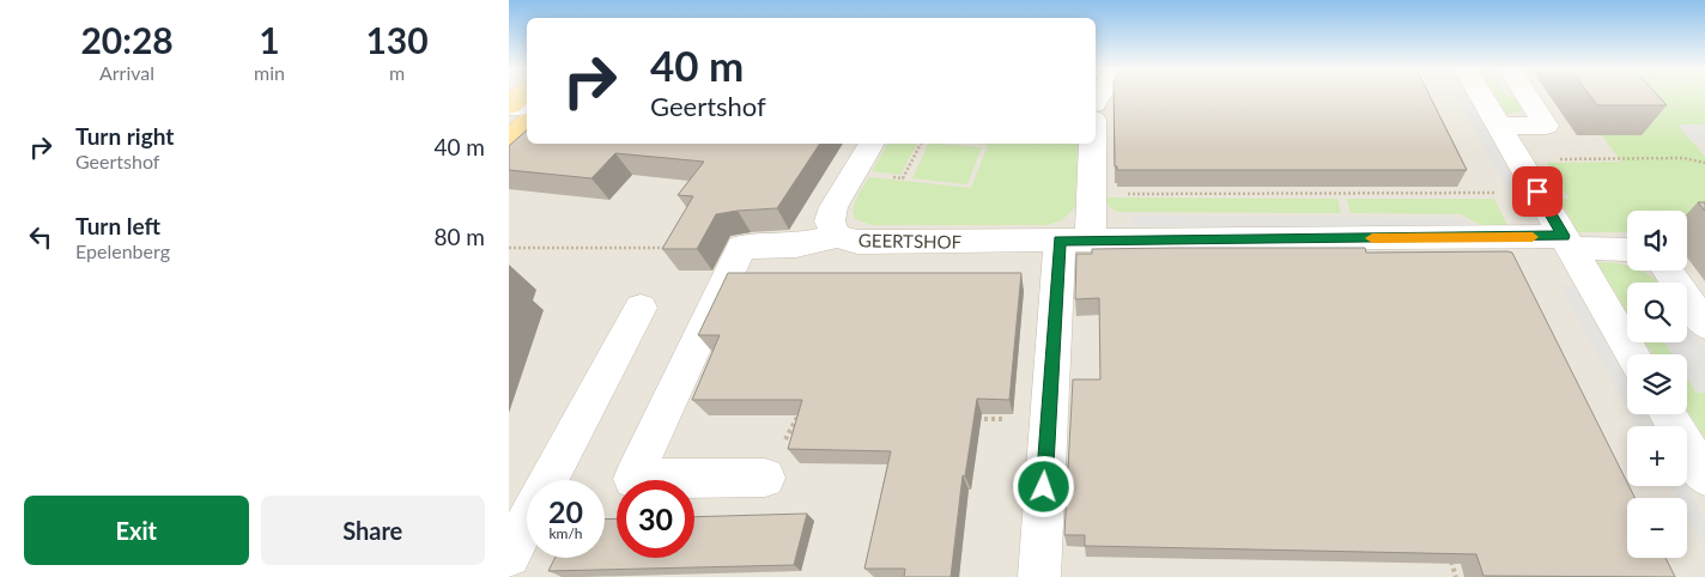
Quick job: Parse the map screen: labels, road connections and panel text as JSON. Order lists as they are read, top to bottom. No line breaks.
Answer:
{"streets":{"street":["GEERTSHOF"]},"page":{"eta":["20:28","Arrival","1","min","130","m"],"turn":["40 m","Geertshof"],"list":[{"name":"Turn right","note":"Geertshof","value":"40 m"},{"name":"Turn left","note":"Epelenberg","value":"80 m"}],"map_buttons":["+","−"],"speed":"20 km/h","limit":"30","buttons":["Exit","Share"]}}
